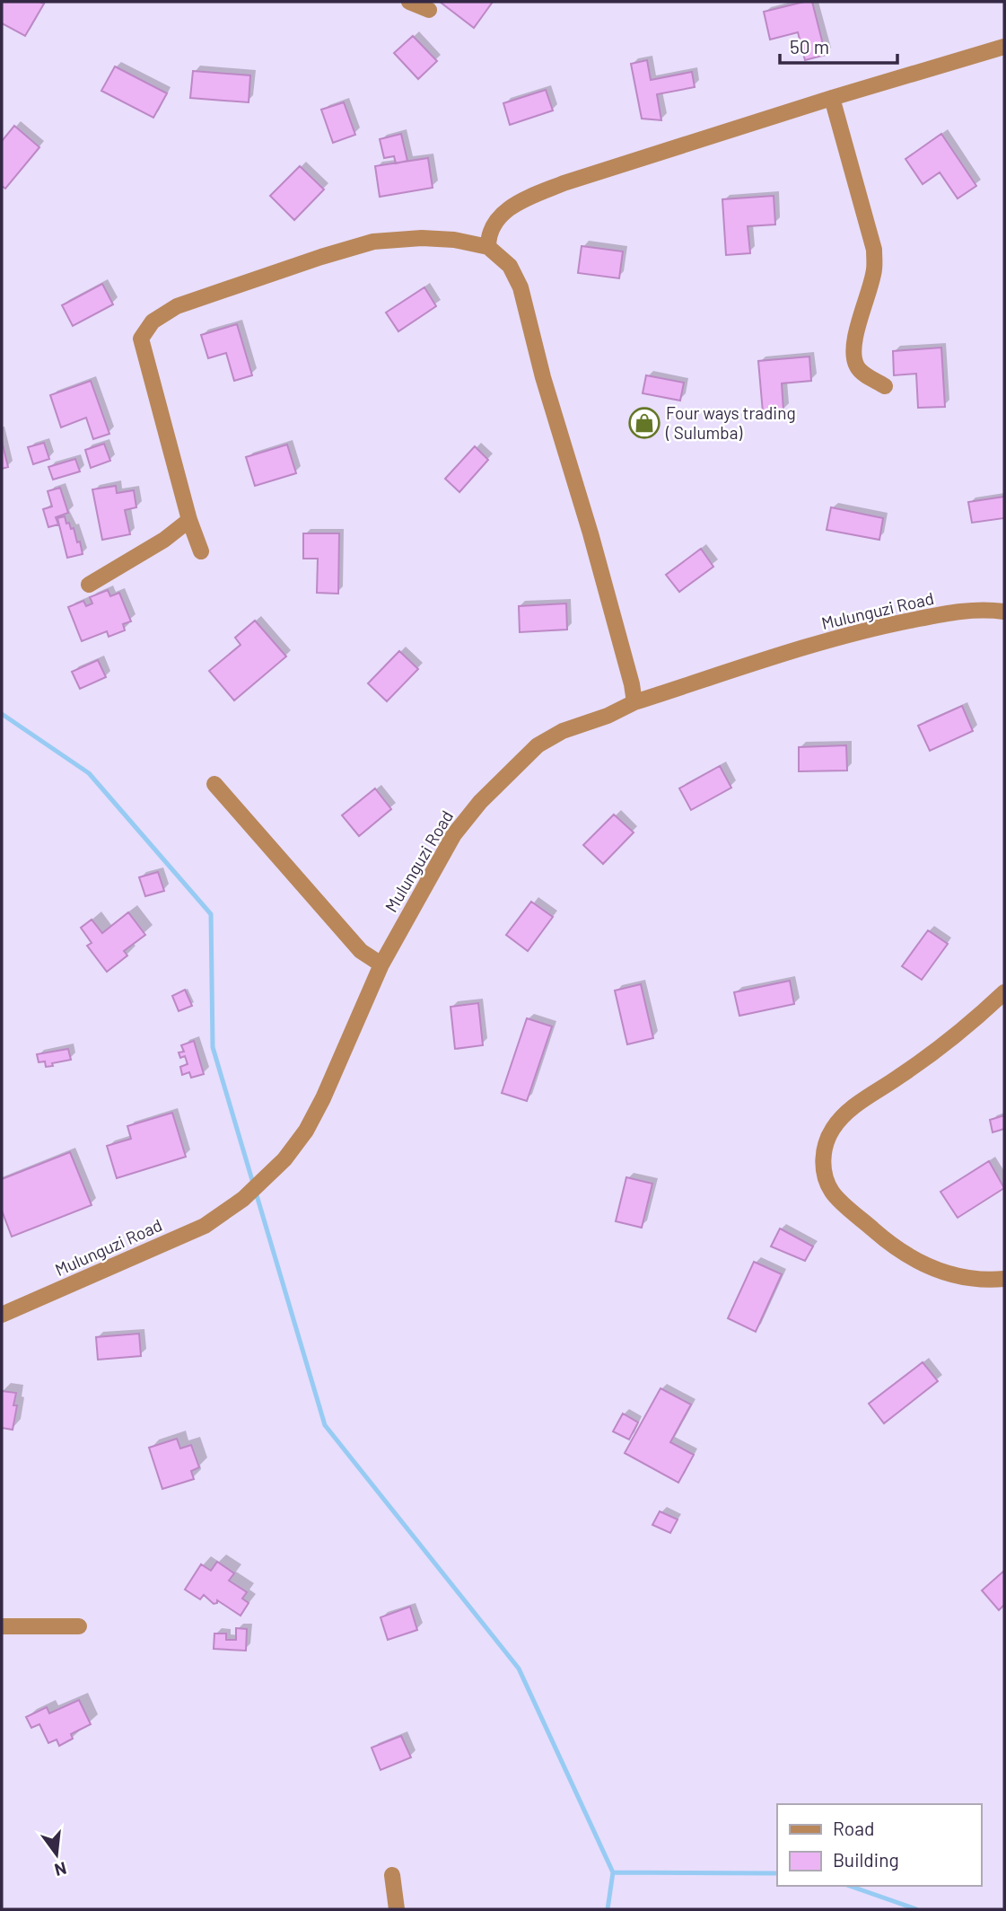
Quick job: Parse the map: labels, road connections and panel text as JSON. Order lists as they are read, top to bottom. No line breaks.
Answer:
{"streets":{"street":["Mulunguzi Road"]},"places":{"shop":["Four ways trading ( Sulumba)"]},"legend":["Road","Building"],"scale_bar":"50 m","north":"bottom"}
